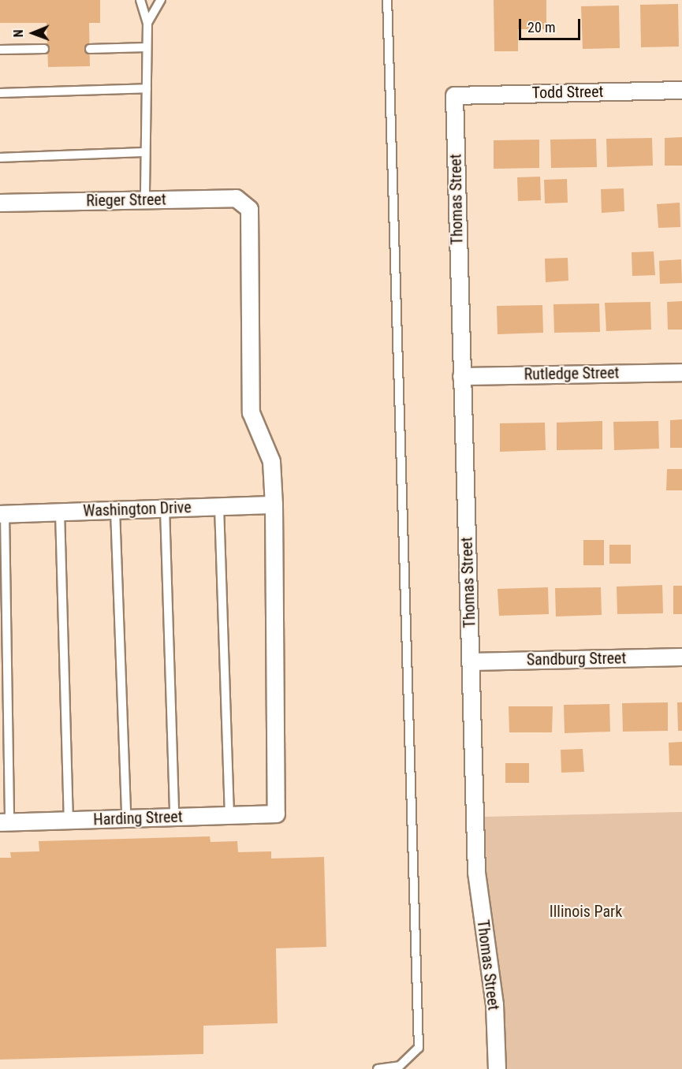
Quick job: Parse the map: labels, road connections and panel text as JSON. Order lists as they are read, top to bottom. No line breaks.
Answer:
{"streets":{"street":["Todd Street","Thomas Street","Rieger Street","Rutledge Street","Washington Drive","Sandburg Street","Harding Street"]},"crossings":[["Todd Street","Thomas Street"],["Thomas Street","Rutledge Street"],["Thomas Street","Sandburg Street"],["Rieger Street","Washington Drive"],["Rieger Street","Harding Street"],["Washington Drive","Harding Street"]],"parks":["Illinois Park"],"scale_bar":"20 m","north":"left"}
